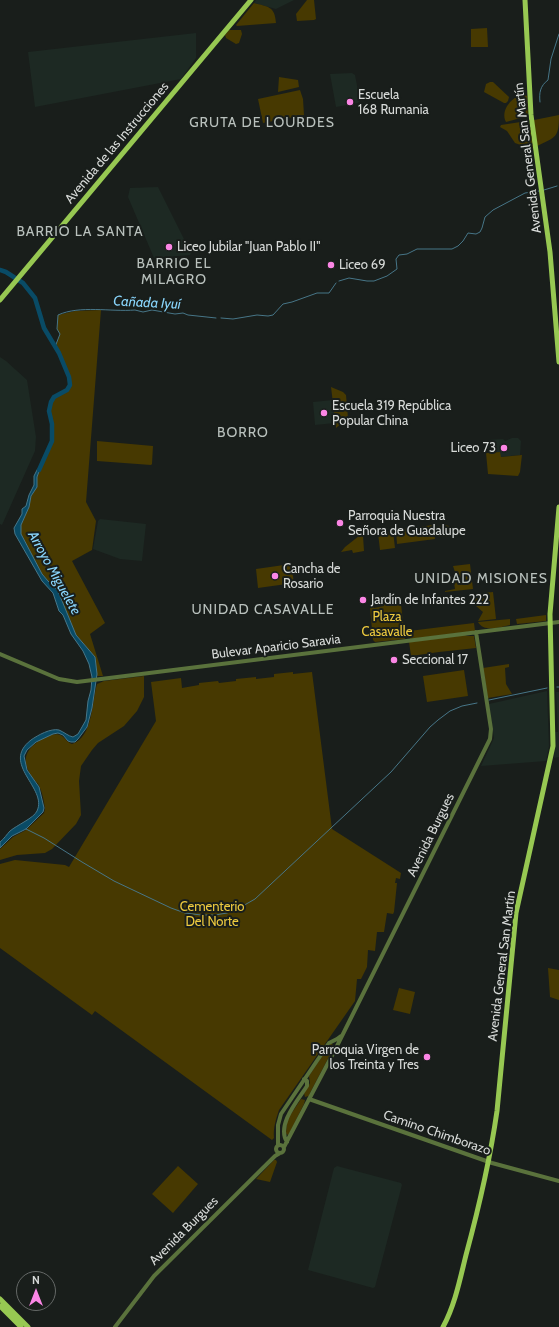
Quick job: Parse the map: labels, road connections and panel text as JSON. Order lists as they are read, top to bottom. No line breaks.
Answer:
{"streets":{"main road":["Avenida de las Instrucciones","Avenida General San Martín"],"street":["Bulevar Aparicio Saravia","Avenida Burgues","Camino Chimborazo"]},"crossings":[["Avenida General San Martín","Bulevar Aparicio Saravia"],["Avenida General San Martín","Camino Chimborazo"],["Bulevar Aparicio Saravia","Avenida Burgues"],["Avenida Burgues","Camino Chimborazo"]],"districts":["GRUTA DE LOURDES","BARRIO LA SANTA","BARRIO EL MILAGRO","BORRO","UNIDAD MISIONES","UNIDAD CASAVALLE"],"water":["Cañada Iyuí","Arroyo Miguelete"],"parks":["Plaza Casavalle","Cementerio Del Norte"],"places":["Escuela 168 Rumania","Liceo Jubilar \"Juan Pablo II\"","Liceo 69","Escuela 319 República Popular China","Liceo 73","Parroquia Nuestra Señora de Guadalupe","Cancha de Rosario","Jardín de Infantes 222","Seccional 17","Parroquia Virgen de los Treinta y Tres"],"north":"top"}
